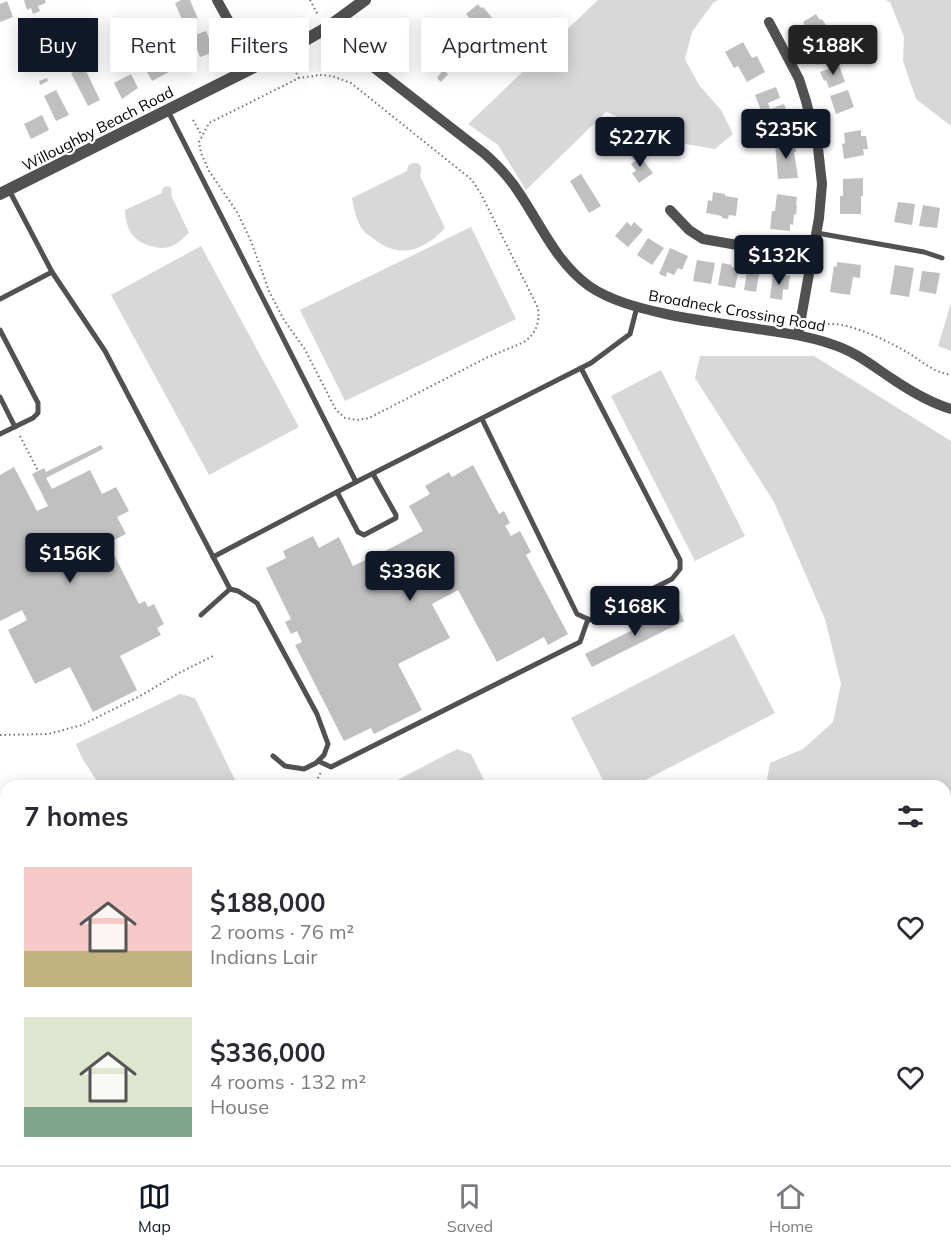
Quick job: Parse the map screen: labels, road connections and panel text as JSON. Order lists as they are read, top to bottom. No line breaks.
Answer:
{"streets":{"street":["Willoughby Beach Road","Broadneck Crossing Road"]},"page":{"chip":["Buy","Rent","Filters","New","Apartment"],"price":["$188K","$235K","$227K","$132K","$156K","$336K","$168K"],"heading":"7 homes","list":[{"name":"$188,000","note":"2 rooms · 76 m² · Indians Lair"},{"name":"$336,000","note":"4 rooms · 132 m² · House"}],"tabs":["Map","Saved","Home"]}}
